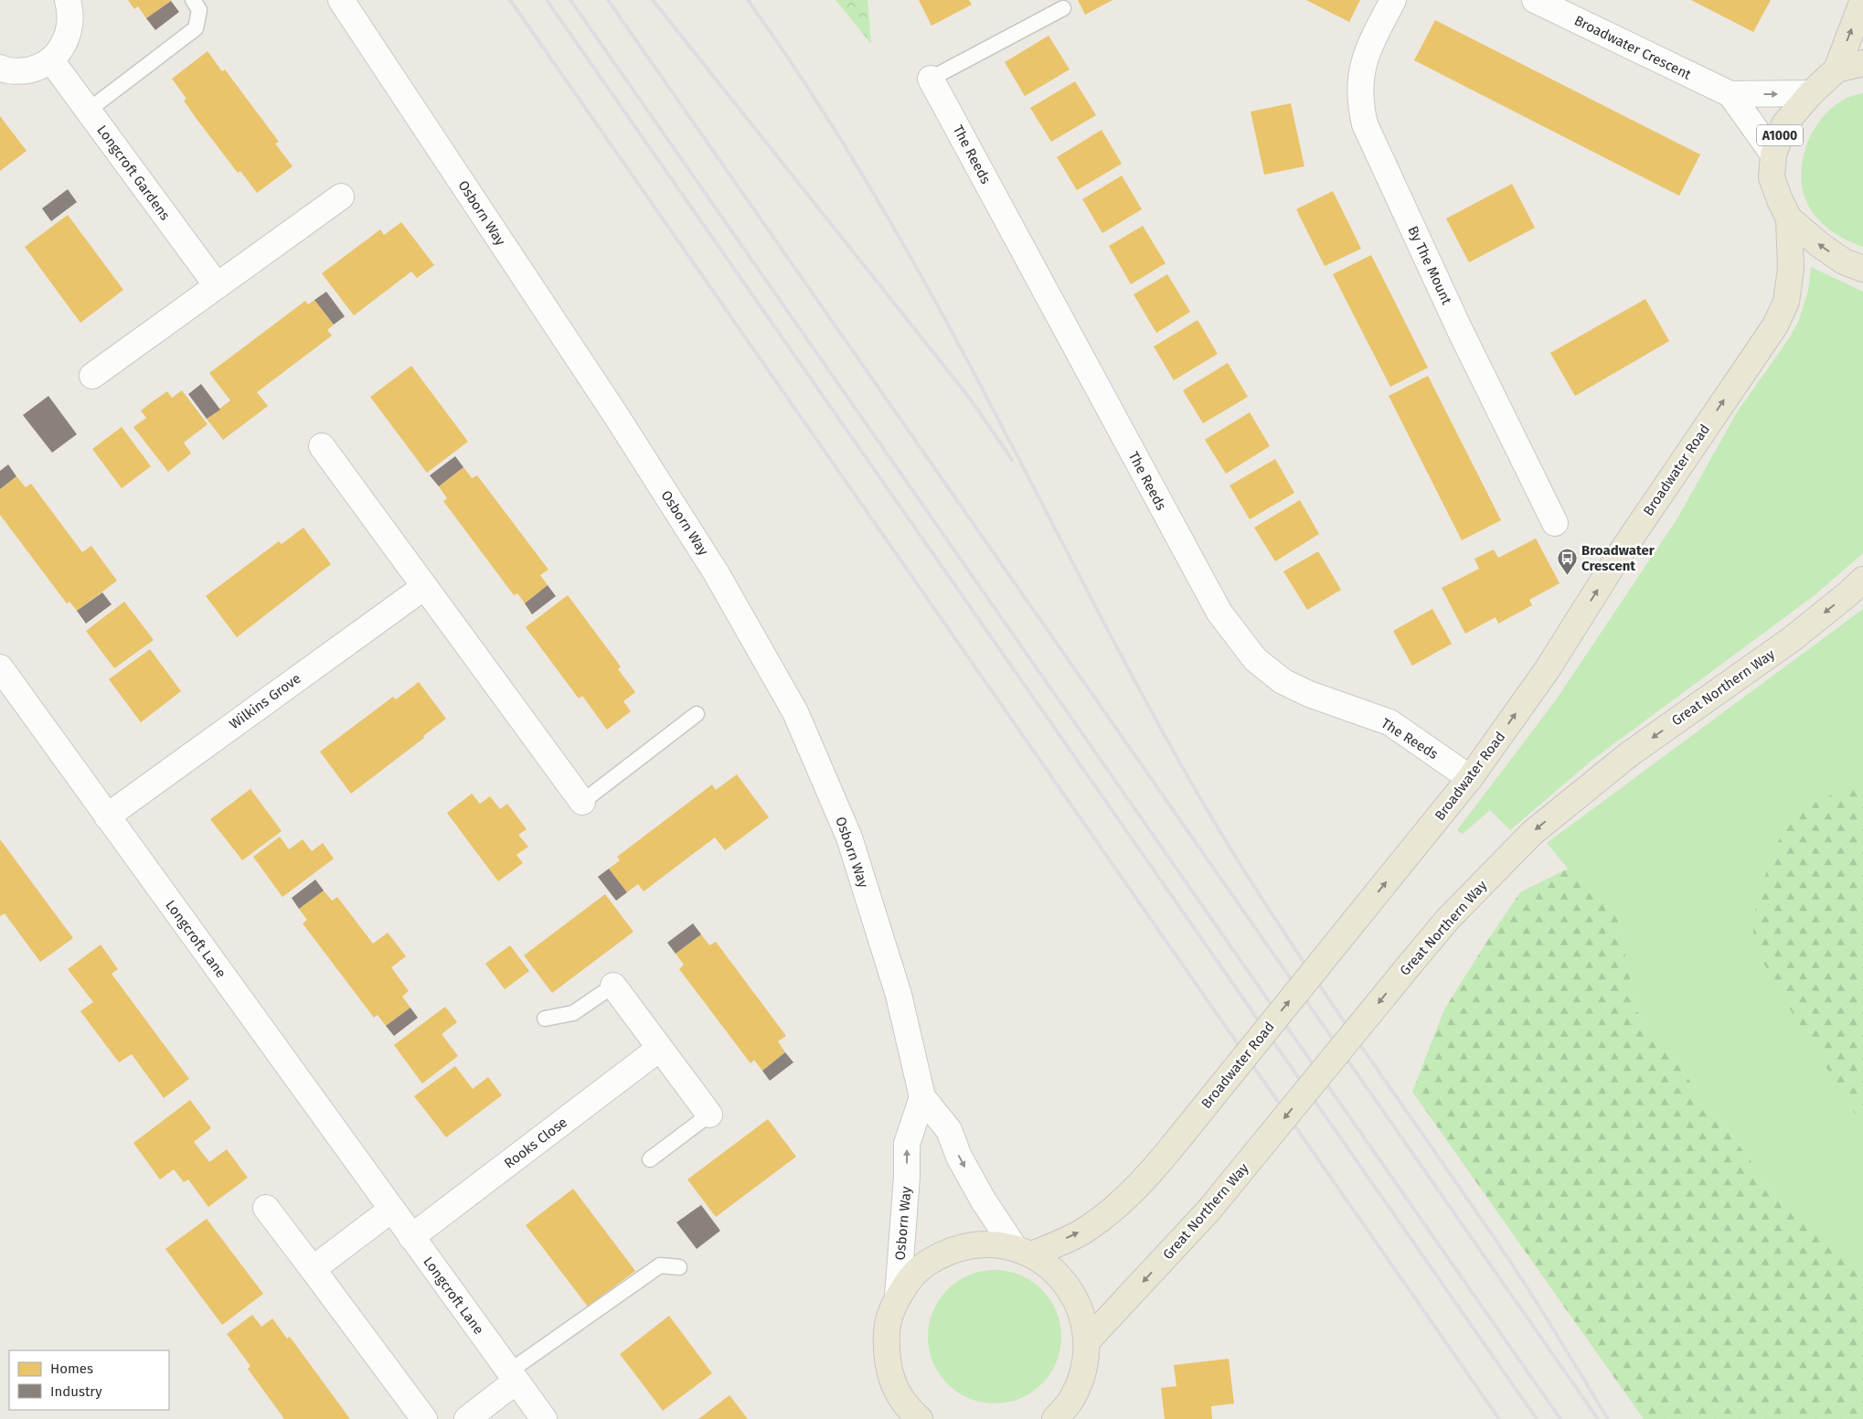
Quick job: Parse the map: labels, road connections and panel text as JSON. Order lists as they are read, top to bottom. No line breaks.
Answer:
{"streets":{"main road":["A1000","Broadwater Road","Great Northern Way"],"street":["Broadwater Crescent","The Reeds","Longcroft Gardens","Osborn Way","By The Mount","Wilkins Grove","Longcroft Lane","Rooks Close"]},"crossings":[["Broadwater Crescent","A1000"],["A1000","Broadwater Road"],["The Reeds","Broadwater Road"],["Osborn Way","Broadwater Road"],["Wilkins Grove","Longcroft Lane"],["Longcroft Lane","Rooks Close"]],"one_way":["Broadwater Road","Great Northern Way"],"places":{"bus stop":["Broadwater Crescent"]},"legend":["Homes","Industry"]}
